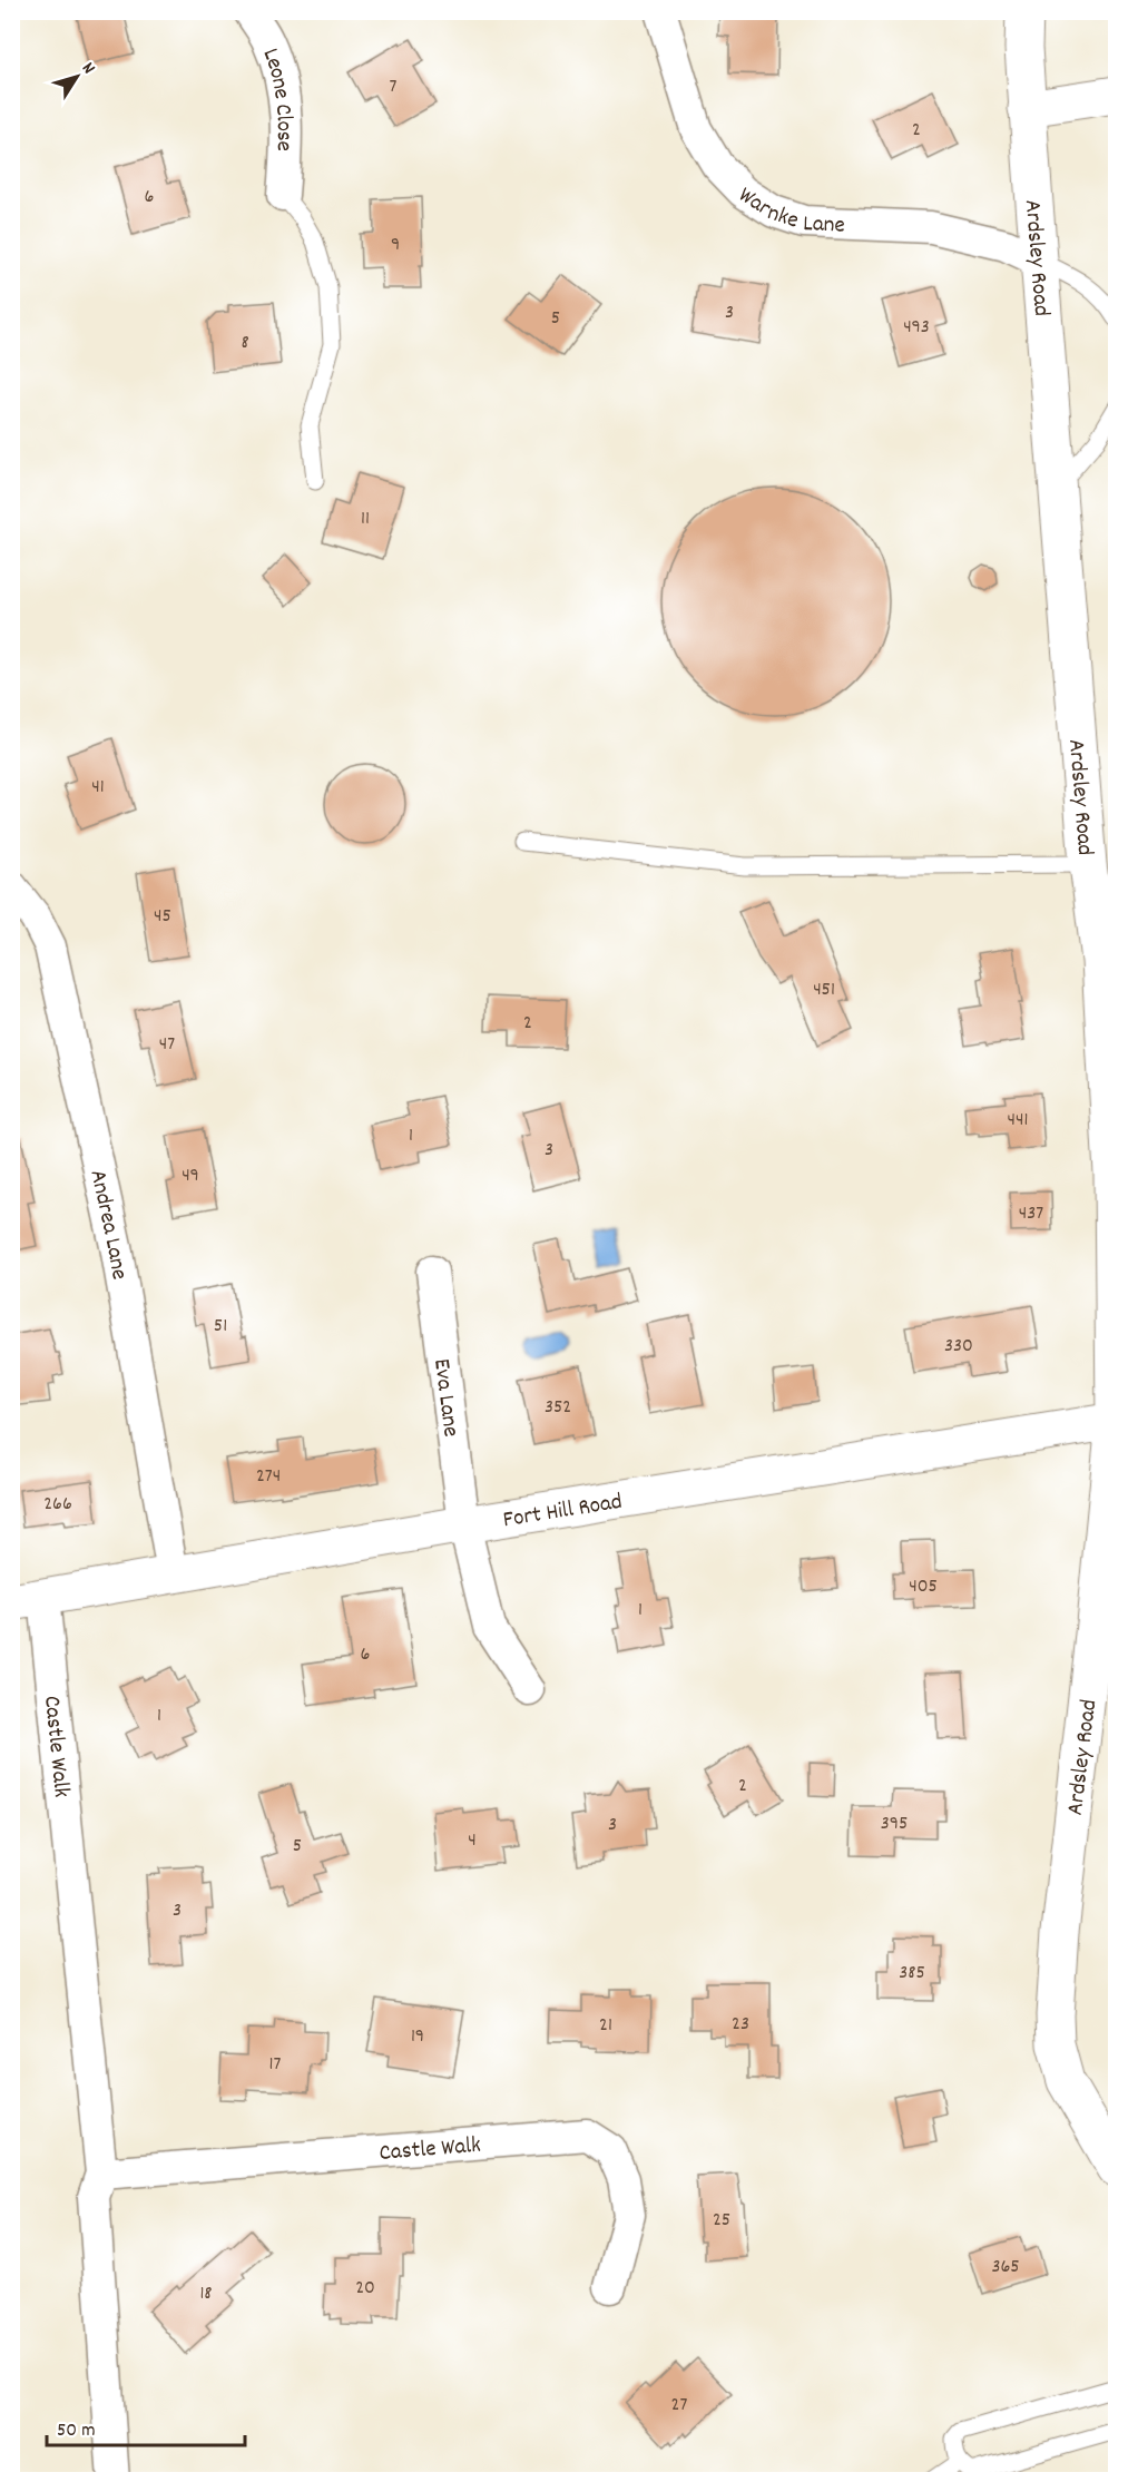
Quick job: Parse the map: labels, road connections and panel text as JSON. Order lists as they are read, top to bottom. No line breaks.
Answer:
{"streets":{"main road":["Ardsley Road","Fort Hill Road"],"street":["Leone Close","Warnke Lane","Andrea Lane","Eva Lane","Castle Walk"]},"crossings":[["Warnke Lane","Ardsley Road"],["Ardsley Road","Fort Hill Road"],["Andrea Lane","Fort Hill Road"],["Eva Lane","Fort Hill Road"],["Fort Hill Road","Castle Walk"]],"house_numbers":["7","2","6","9","3","5","493","8","11","41","45","451","2","47","441","1","3","49","437","51","330","352","274","266","405","1","6","1","2","395","3","4","5","3","385","23","21","19","17","25","365","20","18","27"],"scale_bar":"50 m","north":"top right"}
